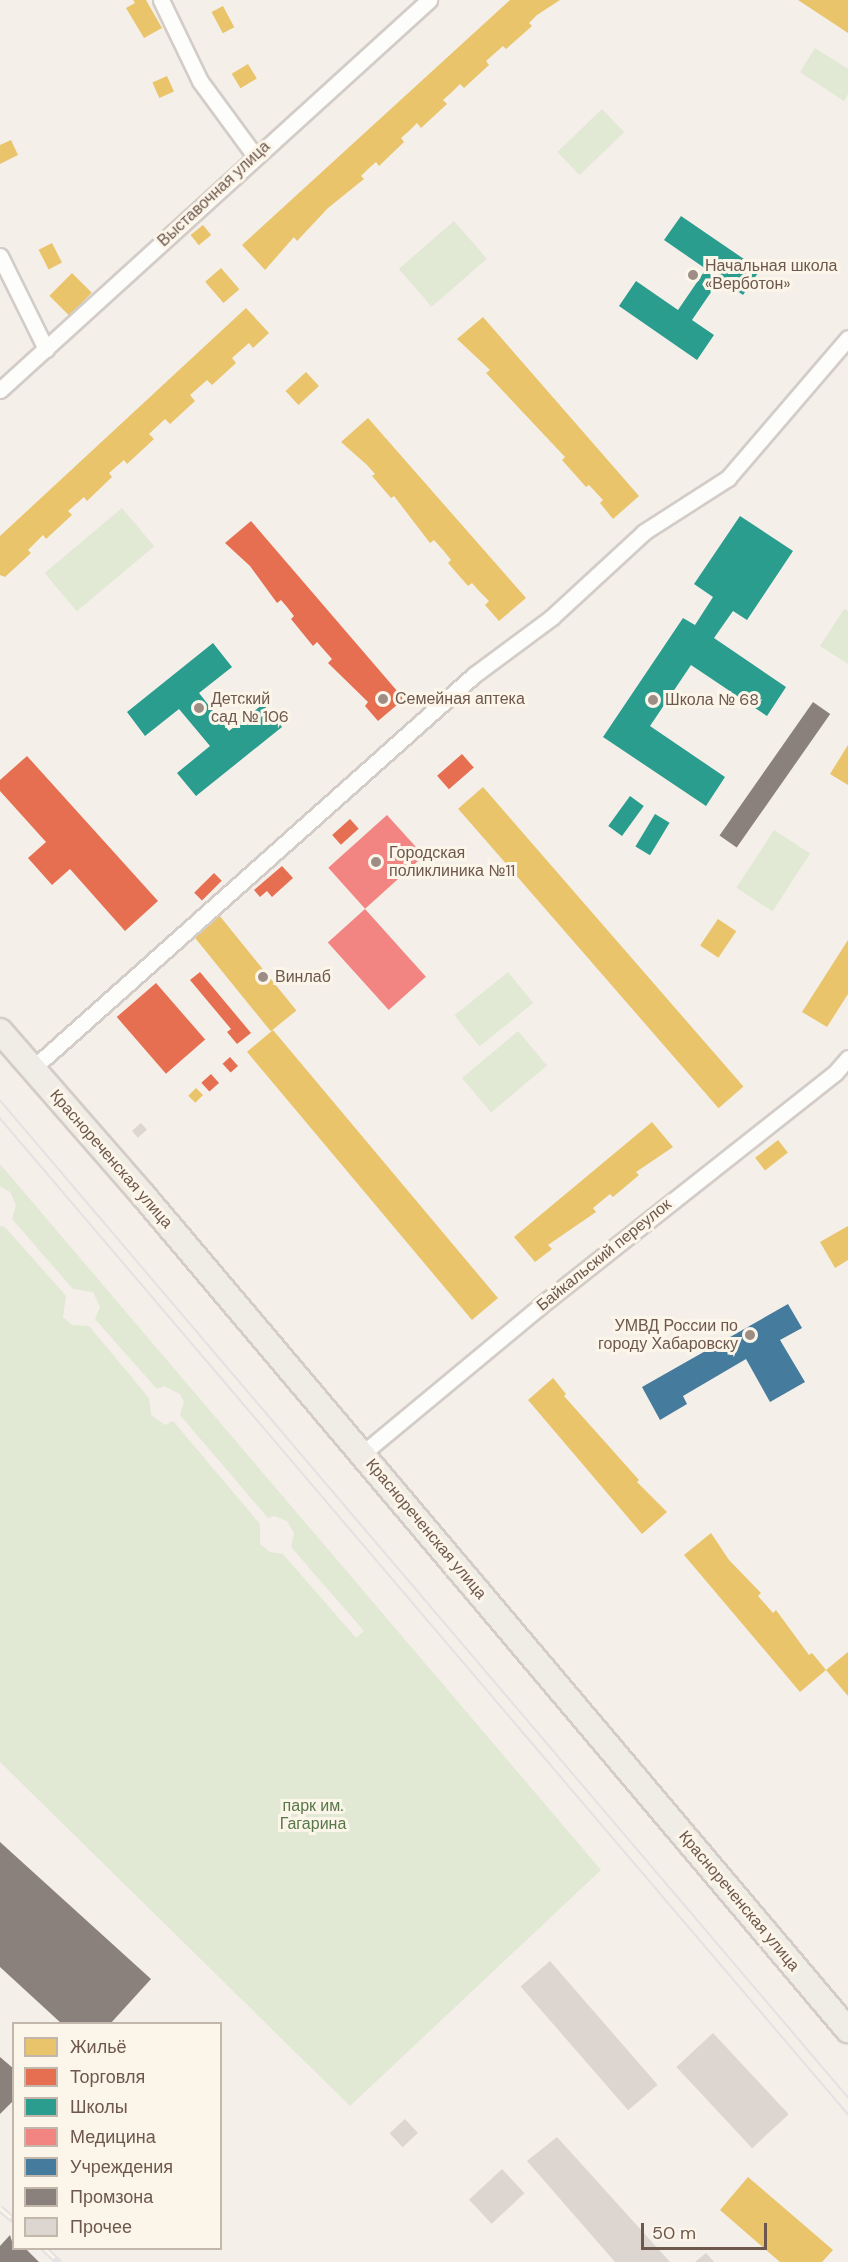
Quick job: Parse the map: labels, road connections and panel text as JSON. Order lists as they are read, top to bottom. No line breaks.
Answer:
{"streets":{"main road":["Краснореченская улица"],"street":["Выставочная улица","Байкальский переулок"]},"crossings":[["Краснореченская улица","Байкальский переулок"]],"parks":["парк им. Гагарина"],"places":["Начальная школа «Верботон»","Семейная аптека","Школа № 68","Детский сад № 106","Городская поликлиника №11","Винлаб","УМВД России по городу Хабаровску"],"legend":["Жильё","Торговля","Школы","Медицина","Учреждения","Промзона","Прочее"],"scale_bar":"50 m"}
